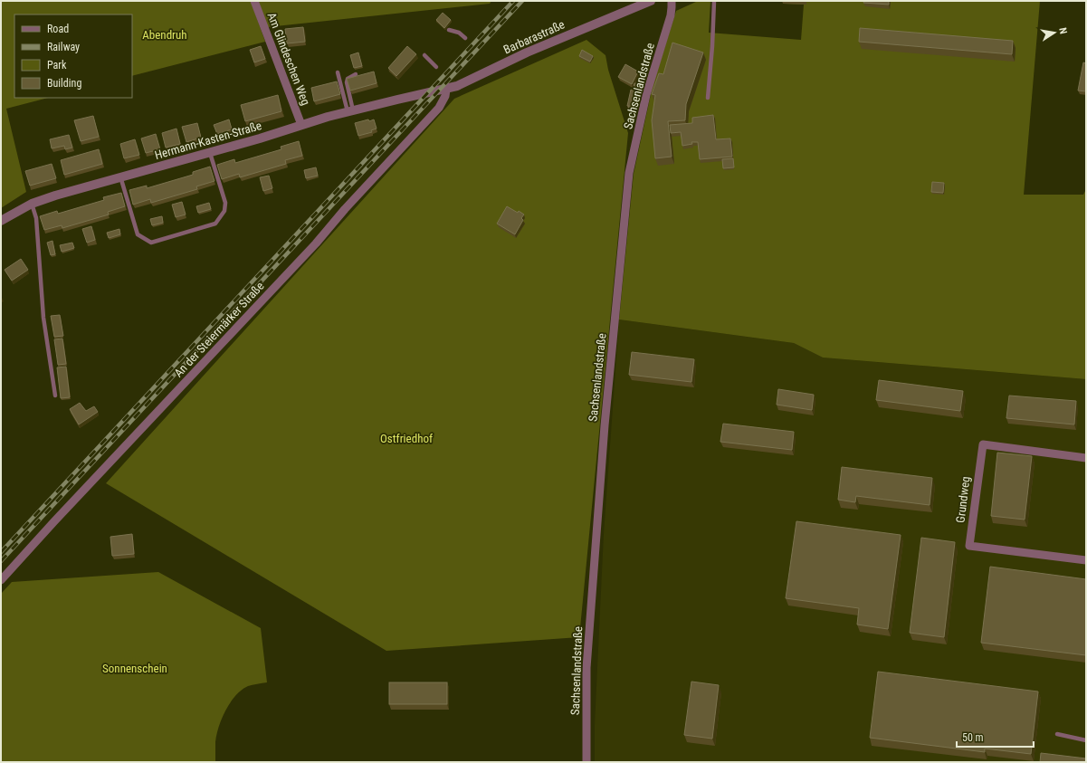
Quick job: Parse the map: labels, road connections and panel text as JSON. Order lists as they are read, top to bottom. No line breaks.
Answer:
{"streets":{"street":["Barbarastraße","Am Glindeschen Weg","Sachsenlandstraße","Hermann-Kasten-Straße","An der Steiermärker Straße","Grundweg"]},"crossings":[["Barbarastraße","Hermann-Kasten-Straße"],["Barbarastraße","An der Steiermärker Straße"],["Am Glindeschen Weg","Hermann-Kasten-Straße"]],"parks":["Abendruh","Ostfriedhof","Sonnenschein"],"legend":["Road","Railway","Park","Building"],"scale_bar":"50 m","north":"right"}
